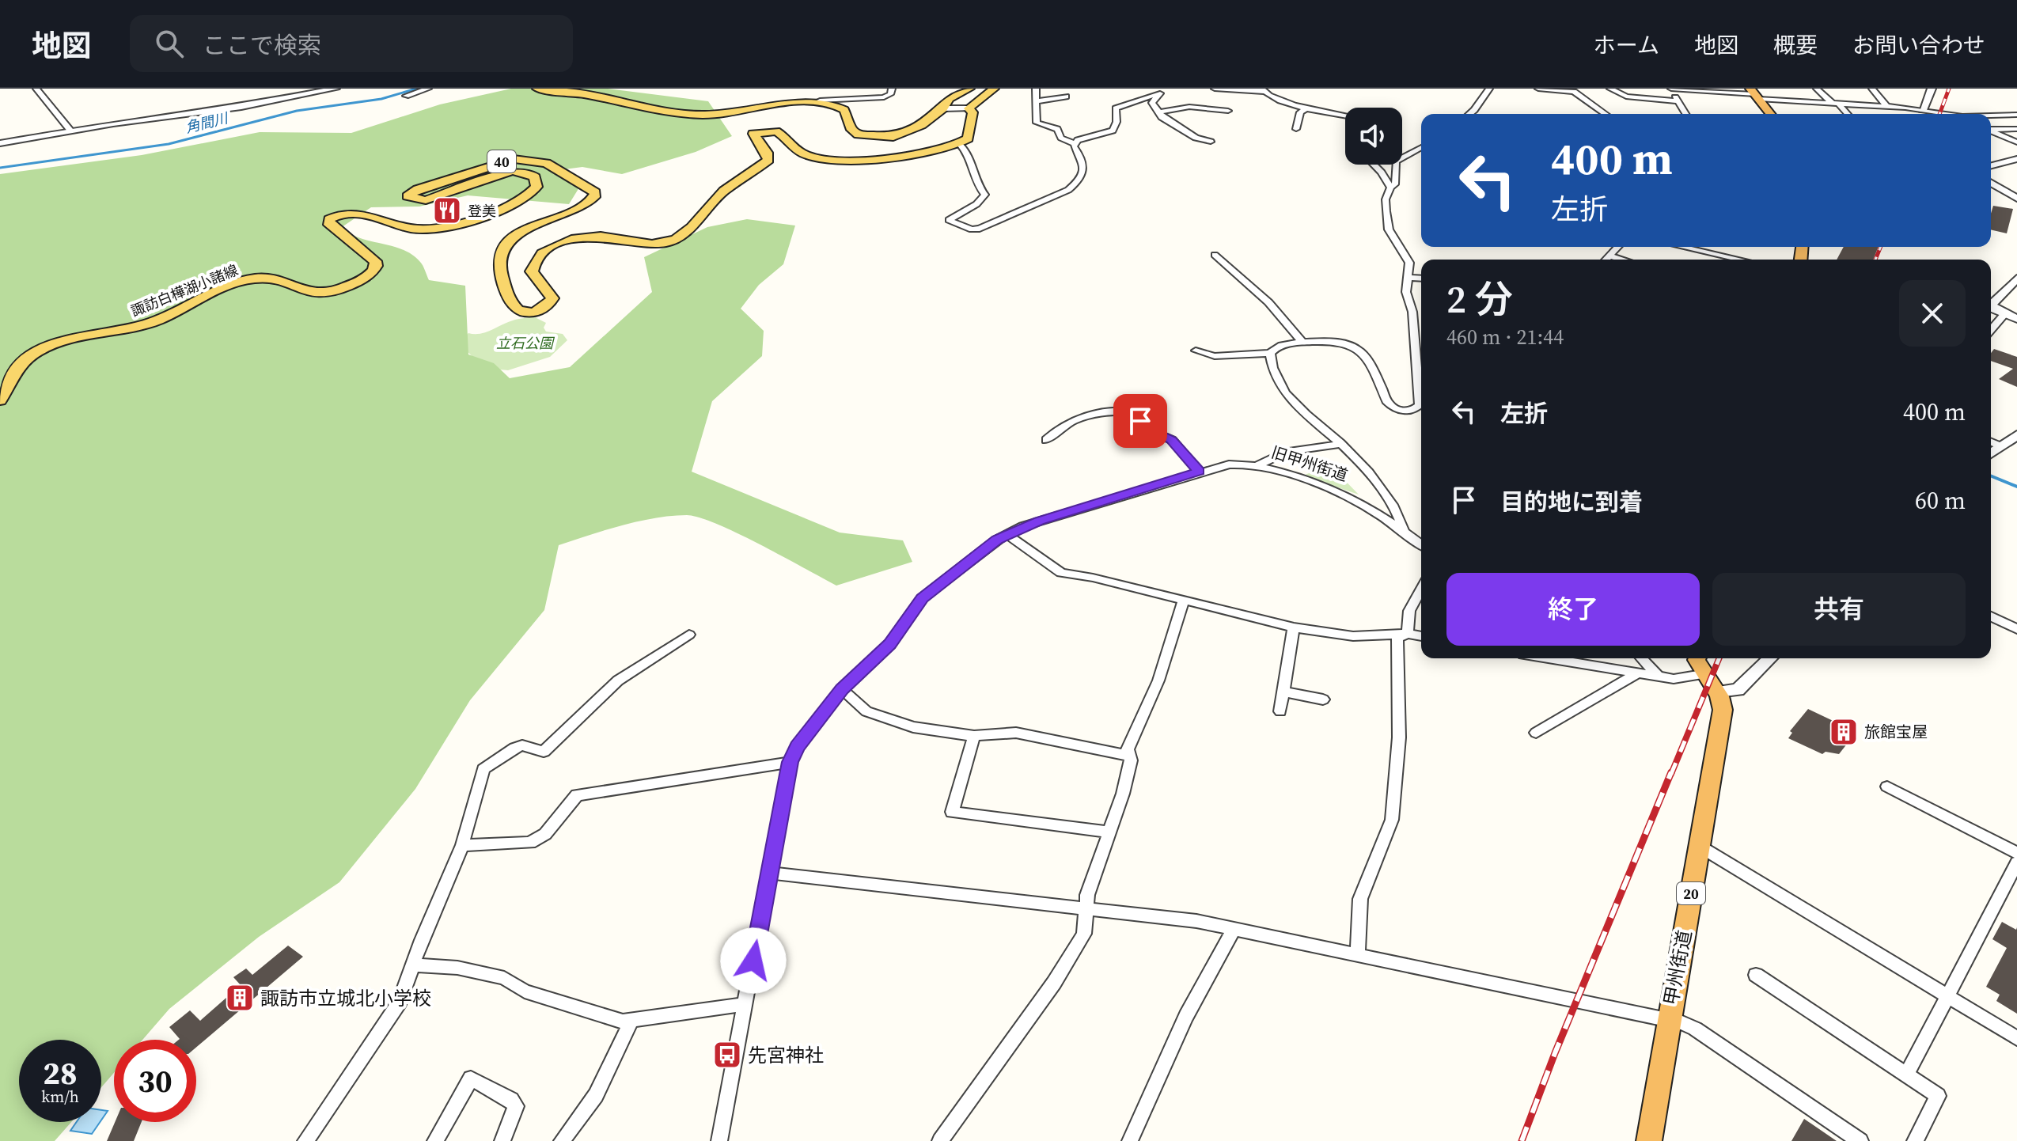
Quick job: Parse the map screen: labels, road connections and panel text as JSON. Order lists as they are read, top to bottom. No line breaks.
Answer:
{"streets":{"highway":["20","甲州街道"],"main road":["40","諏訪白樺湖小諸線"],"street":["旧甲州街道"]},"water":["角間川"],"parks":["立石公園"],"places":{"restaurant":["登美"],"building":["旅館宝屋","諏訪市立城北小学校"],"bus stop":["先宮神社"]},"page":{"header":"地図","search":"ここで検索","nav":["ホーム","地図","概要","お問い合わせ"],"turn":["400 m","左折"],"heading":["2 分","460 m · 21:44"],"list":[{"name":"左折","value":"400 m"},{"name":"目的地に到着","value":"60 m"}],"buttons":["終了","共有"],"speed":"28 km/h","limit":"30"}}
